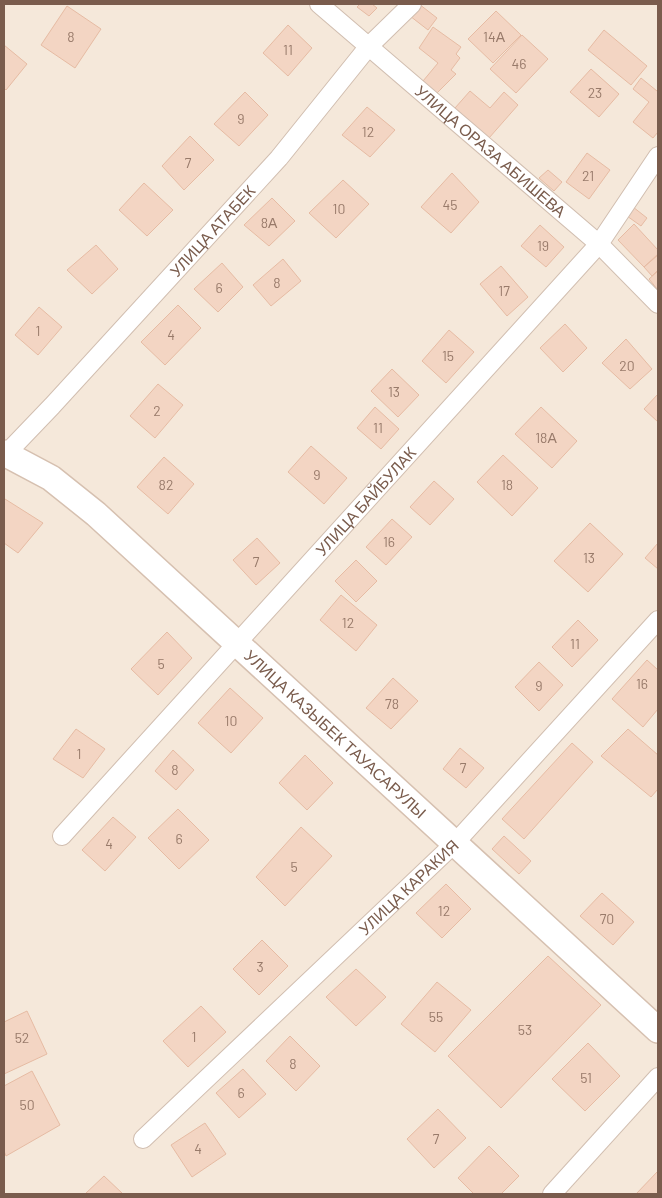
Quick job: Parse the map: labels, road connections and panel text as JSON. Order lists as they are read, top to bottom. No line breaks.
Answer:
{"streets":{"street":["УЛИЦА ОРАЗА АБИШЕВА","УЛИЦА АТАБЕК","УЛИЦА БАЙБУЛАК","УЛИЦА КАЗЫБЕК ТАУАСАРУЛЫ","УЛИЦА КАРАКИЯ"]},"crossings":[["УЛИЦА ОРАЗА АБИШЕВА","УЛИЦА АТАБЕК"],["УЛИЦА ОРАЗА АБИШЕВА","УЛИЦА БАЙБУЛАК"],["УЛИЦА АТАБЕК","УЛИЦА КАЗЫБЕК ТАУАСАРУЛЫ"],["УЛИЦА БАЙБУЛАК","УЛИЦА КАЗЫБЕК ТАУАСАРУЛЫ"],["УЛИЦА КАЗЫБЕК ТАУАСАРУЛЫ","УЛИЦА КАРАКИЯ"]],"house_numbers":["8","14А","11","46","23","9","12","7","21","45","10","8А","19","8","6","17","1","4","15","20","13","2","11","18А","9","82","18","16","13","7","12","11","5","16","9","78","10","1","7","8","6","4","5","12","70","3","55","53","1","52","8","51","6","50","7","4"]}
